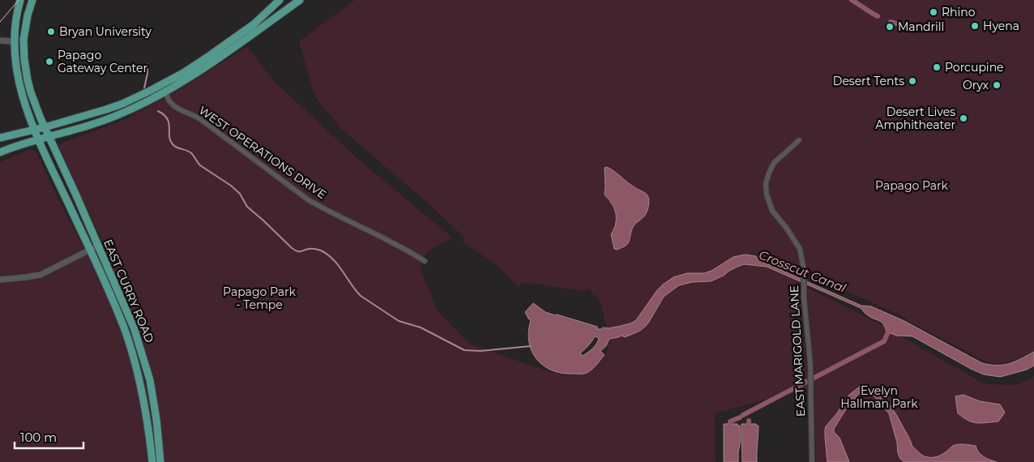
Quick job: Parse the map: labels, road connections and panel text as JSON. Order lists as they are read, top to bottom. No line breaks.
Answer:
{"streets":{"main road":["EAST CURRY ROAD"],"street":["WEST OPERATIONS DRIVE","EAST MARIGOLD LANE"]},"water":["Crosscut Canal"],"parks":["Papago Park","Papago Park - Tempe","Evelyn Hallman Park"],"places":["Rhino","Hyena","Mandrill","Bryan University","Papago Gateway Center","Porcupine","Desert Tents","Oryx","Desert Lives Amphitheater"],"scale_bar":"100 m"}
